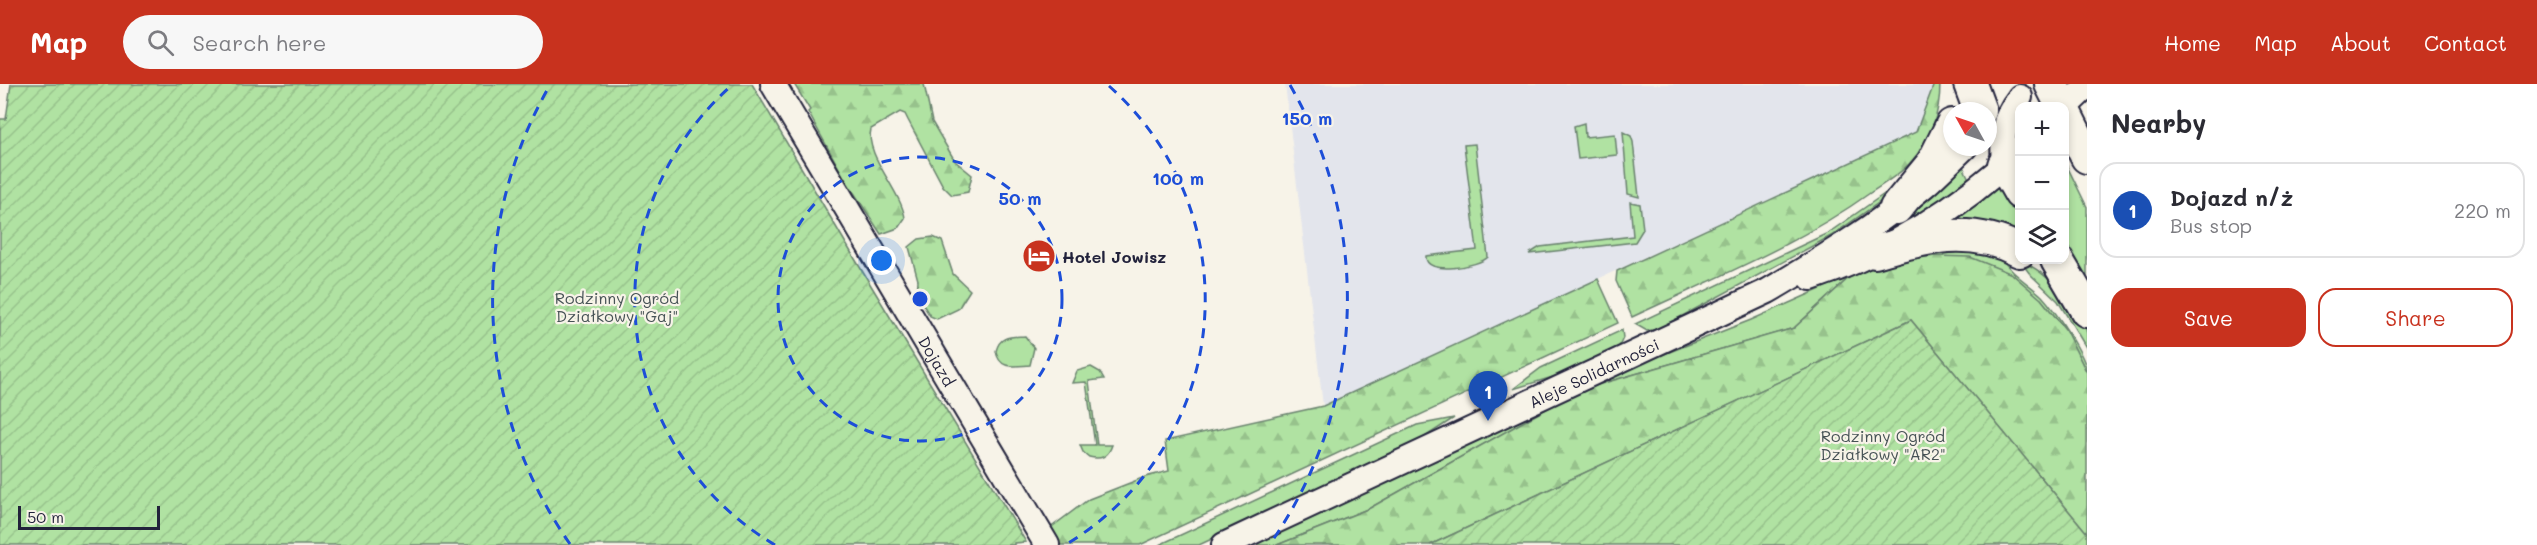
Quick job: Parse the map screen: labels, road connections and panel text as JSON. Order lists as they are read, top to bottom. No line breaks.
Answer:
{"streets":{"street":["Dojazd","Aleje Solidarności"]},"parks":["Rodzinny Ogród Działkowy \"Gaj\"","Rodzinny Ogród Działkowy \"AR2\""],"places":{"hotel":["Hotel Jowisz"]},"scale_bar":"50 m","north":"top left","page":{"header":"Map","search":"Search here","nav":["Home","Map","About","Contact"],"heading":"Nearby","map_buttons":["+","−"],"list":[{"mark":"1","name":"Dojazd n/ż","note":"Bus stop","value":"220 m"}],"buttons":["Save","Share"],"pins":"1","scale":"50 m"},"rings":["150 m","100 m","50 m"]}
